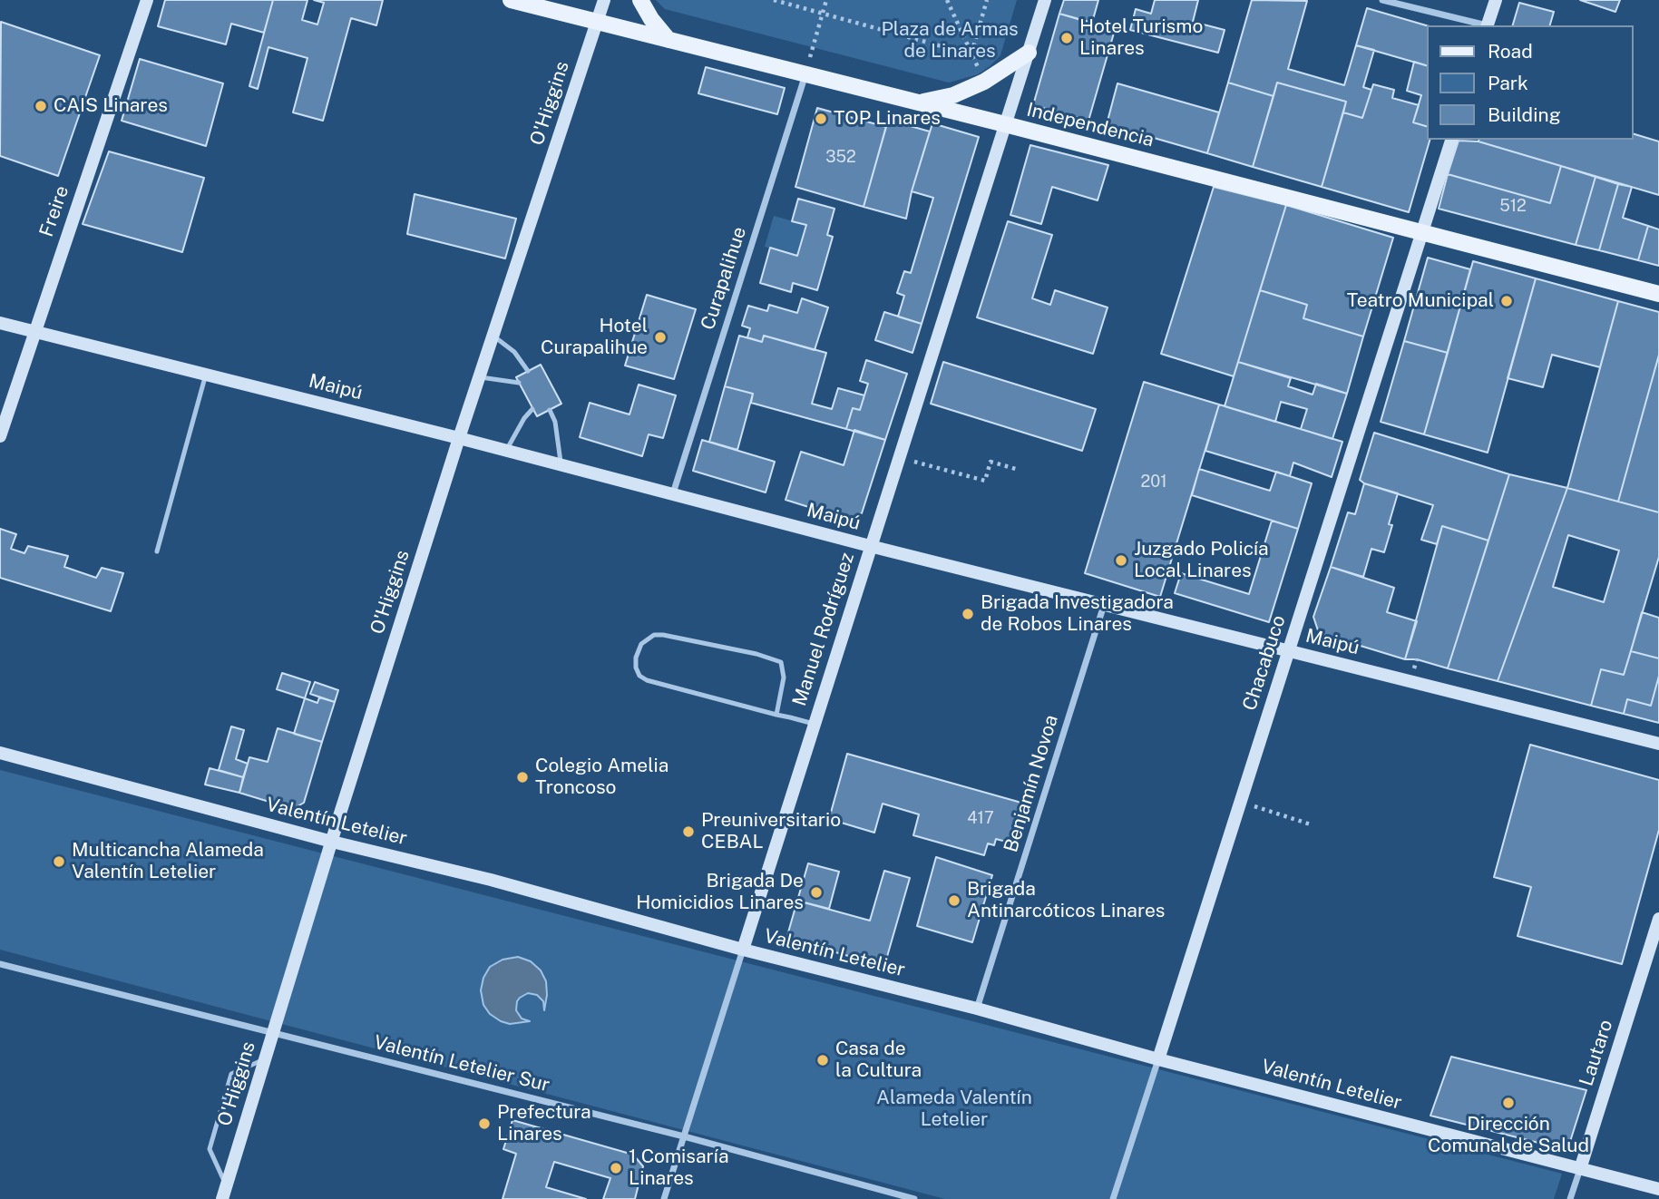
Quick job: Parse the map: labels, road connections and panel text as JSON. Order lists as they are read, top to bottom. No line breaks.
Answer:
{"streets":{"main road":["O'Higgins","Independencia","Freire","Maipú","Manuel Rodríguez","Chacabuco","Valentín Letelier","Lautaro"],"street":["Curapalihue","Benjamín Novoa","Valentín Letelier Sur"]},"crossings":[["O'Higgins","Independencia"],["O'Higgins","Maipú"],["O'Higgins","Valentín Letelier"],["O'Higgins","Valentín Letelier Sur"],["Independencia","Curapalihue"],["Independencia","Manuel Rodríguez"],["Independencia","Chacabuco"],["Freire","Maipú"],["Curapalihue","Maipú"],["Maipú","Manuel Rodríguez"],["Maipú","Chacabuco"],["Maipú","Benjamín Novoa"],["Manuel Rodríguez","Valentín Letelier"],["Manuel Rodríguez","Valentín Letelier Sur"],["Chacabuco","Valentín Letelier"],["Benjamín Novoa","Valentín Letelier"],["Valentín Letelier","Lautaro"]],"parks":["Plaza de Armas de Linares","Alameda Valentín Letelier"],"places":["Hotel Turismo Linares","CAIS Linares","TOP Linares","Teatro Municipal","Hotel Curapalihue","Juzgado Policía Local Linares","Brigada Investigadora de Robos Linares","Colegio Amelia Troncoso","Preuniversitario CEBAL","Multicancha Alameda Valentín Letelier","Brigada De Homicidios Linares","Brigada Antinarcóticos Linares","Casa de la Cultura","Dirección Comunal de Salud","Prefectura Linares","1 Comisaría Linares"],"house_numbers":["352","512","201","417"],"legend":["Road","Park","Building"]}
